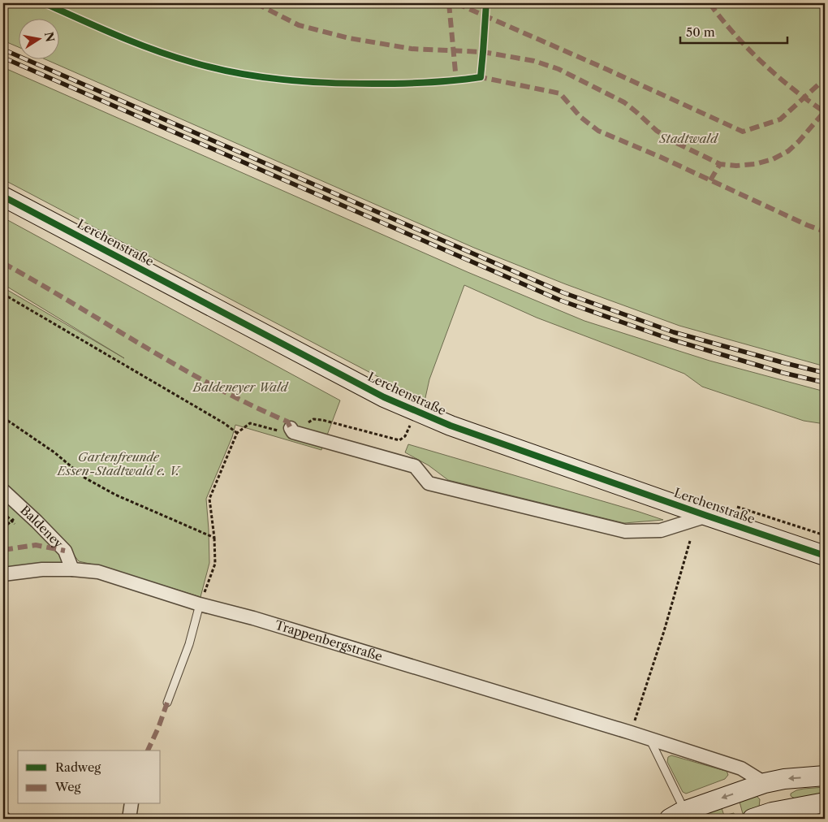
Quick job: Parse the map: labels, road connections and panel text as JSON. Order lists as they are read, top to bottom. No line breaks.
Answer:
{"streets":{"main road":["Lerchenstraße"],"street":["Baldeney","Trappenbergstraße"]},"crossings":[["Baldeney","Trappenbergstraße"]],"parks":["Stadtwald","Baldeneyer Wald","Gartenfreunde Essen-Stadtwald e. V."],"legend":["Radweg","Weg"],"scale_bar":"50 m","north":"right"}
